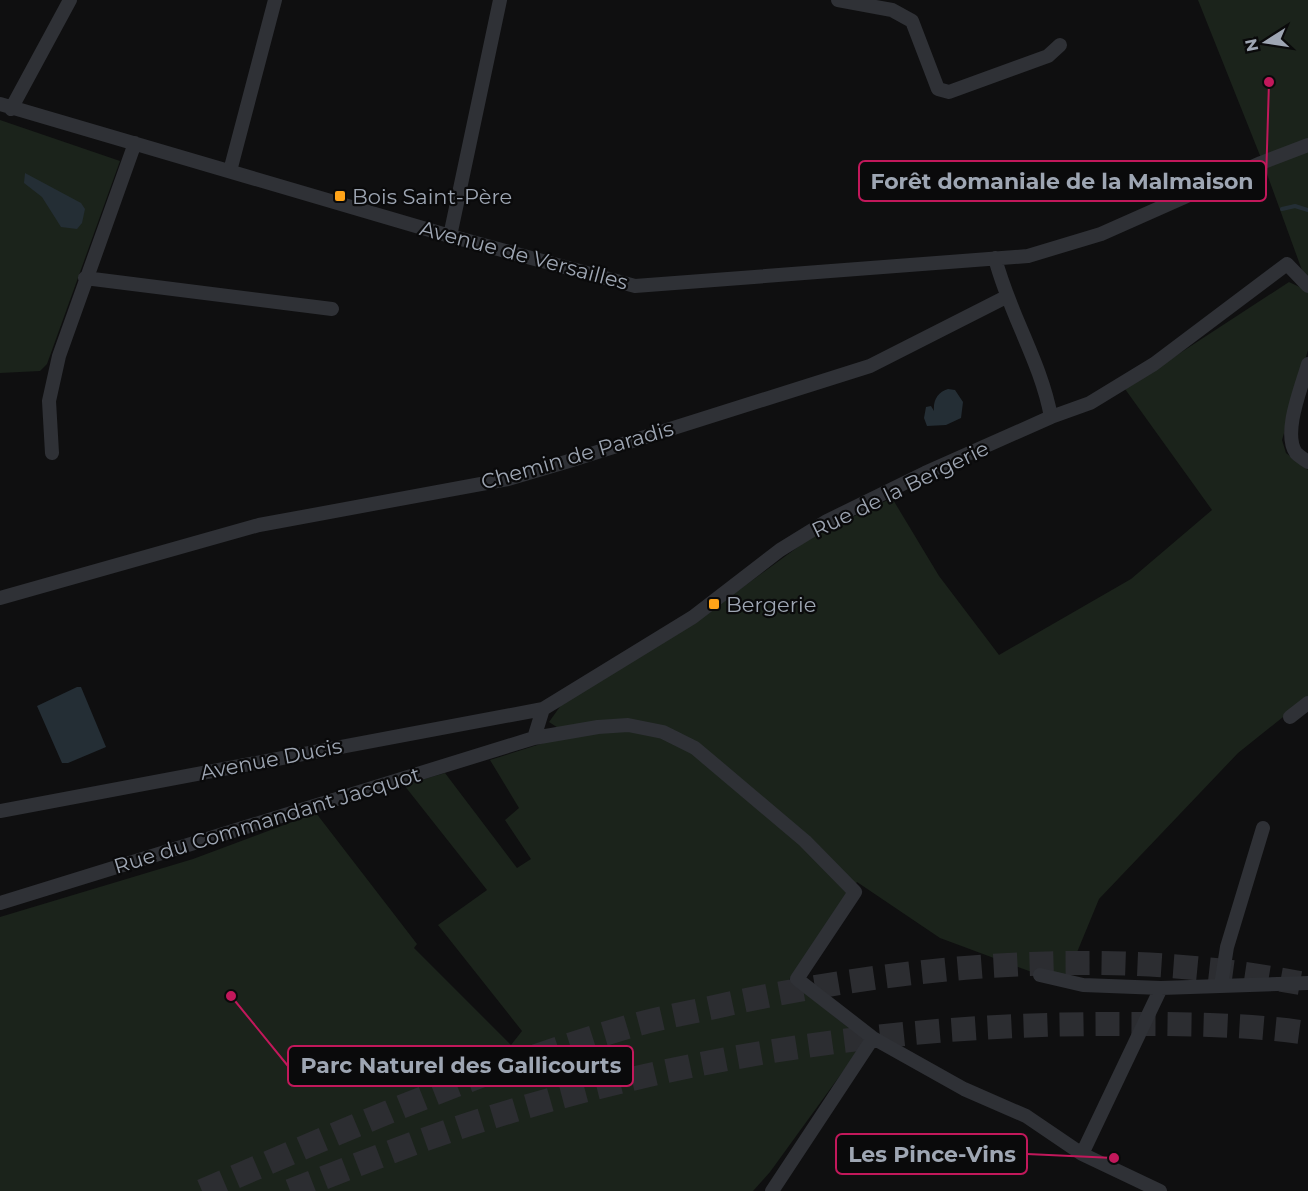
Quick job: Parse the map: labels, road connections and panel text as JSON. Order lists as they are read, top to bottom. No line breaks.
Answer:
{"streets":{"street":["Avenue de Versailles","Chemin de Paradis","Rue de la Bergerie","Avenue Ducis","Rue du Commandant Jacquot"]},"crossings":[["Rue de la Bergerie","Avenue Ducis"]],"places":{"other":["Forêt domaniale de la Malmaison","Parc Naturel des Gallicourts","Les Pince-Vins"],"transit":["Bois Saint-Père","Bergerie"]},"north":"left"}
